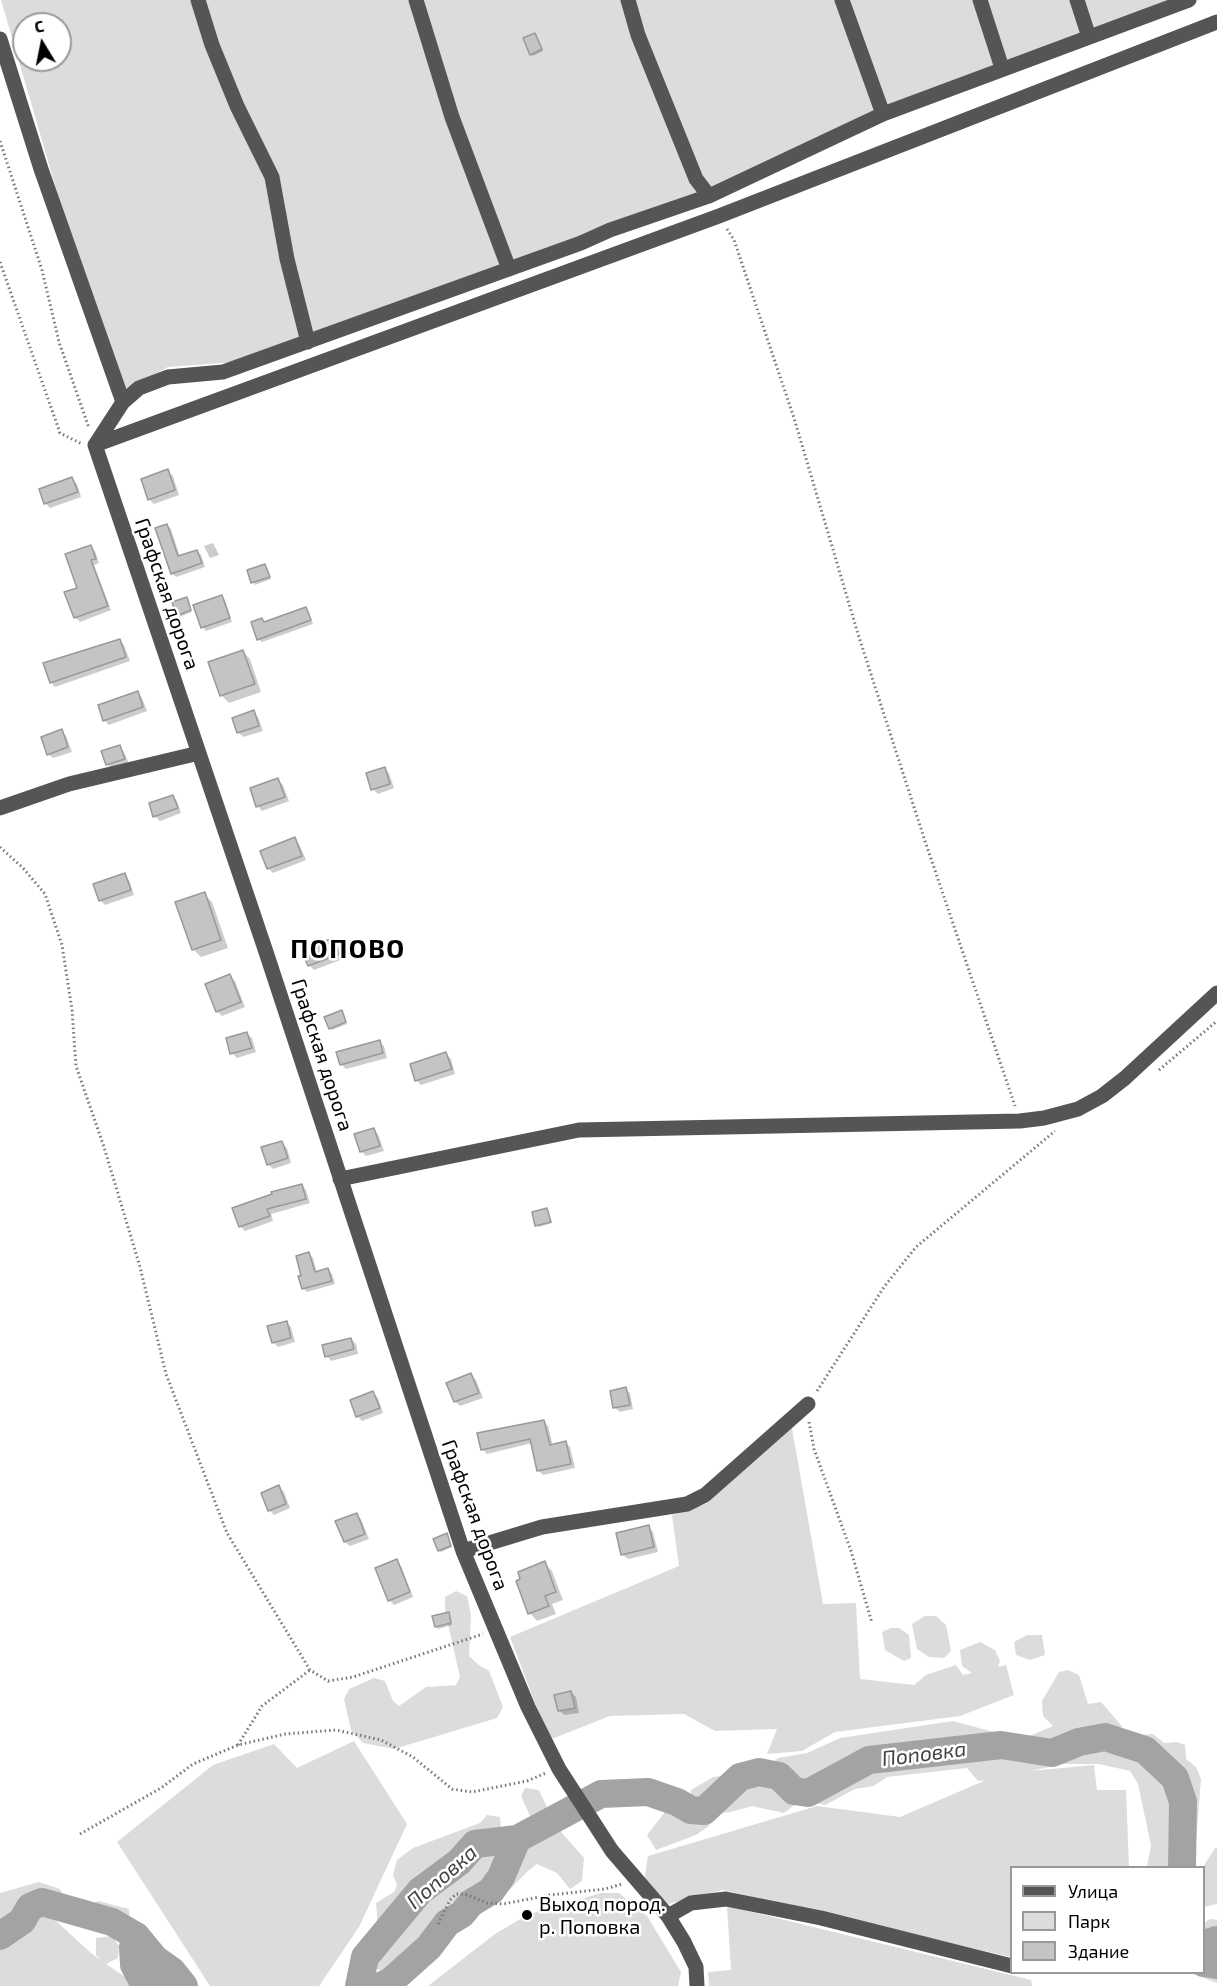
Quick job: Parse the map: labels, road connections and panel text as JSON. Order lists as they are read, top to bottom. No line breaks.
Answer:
{"streets":{"street":["Графская дорога"]},"districts":["ПОПОВО"],"water":["Поповка"],"places":["Выход пород. р. Поповка"],"legend":["Улица","Парк","Здание"],"north":"top"}
